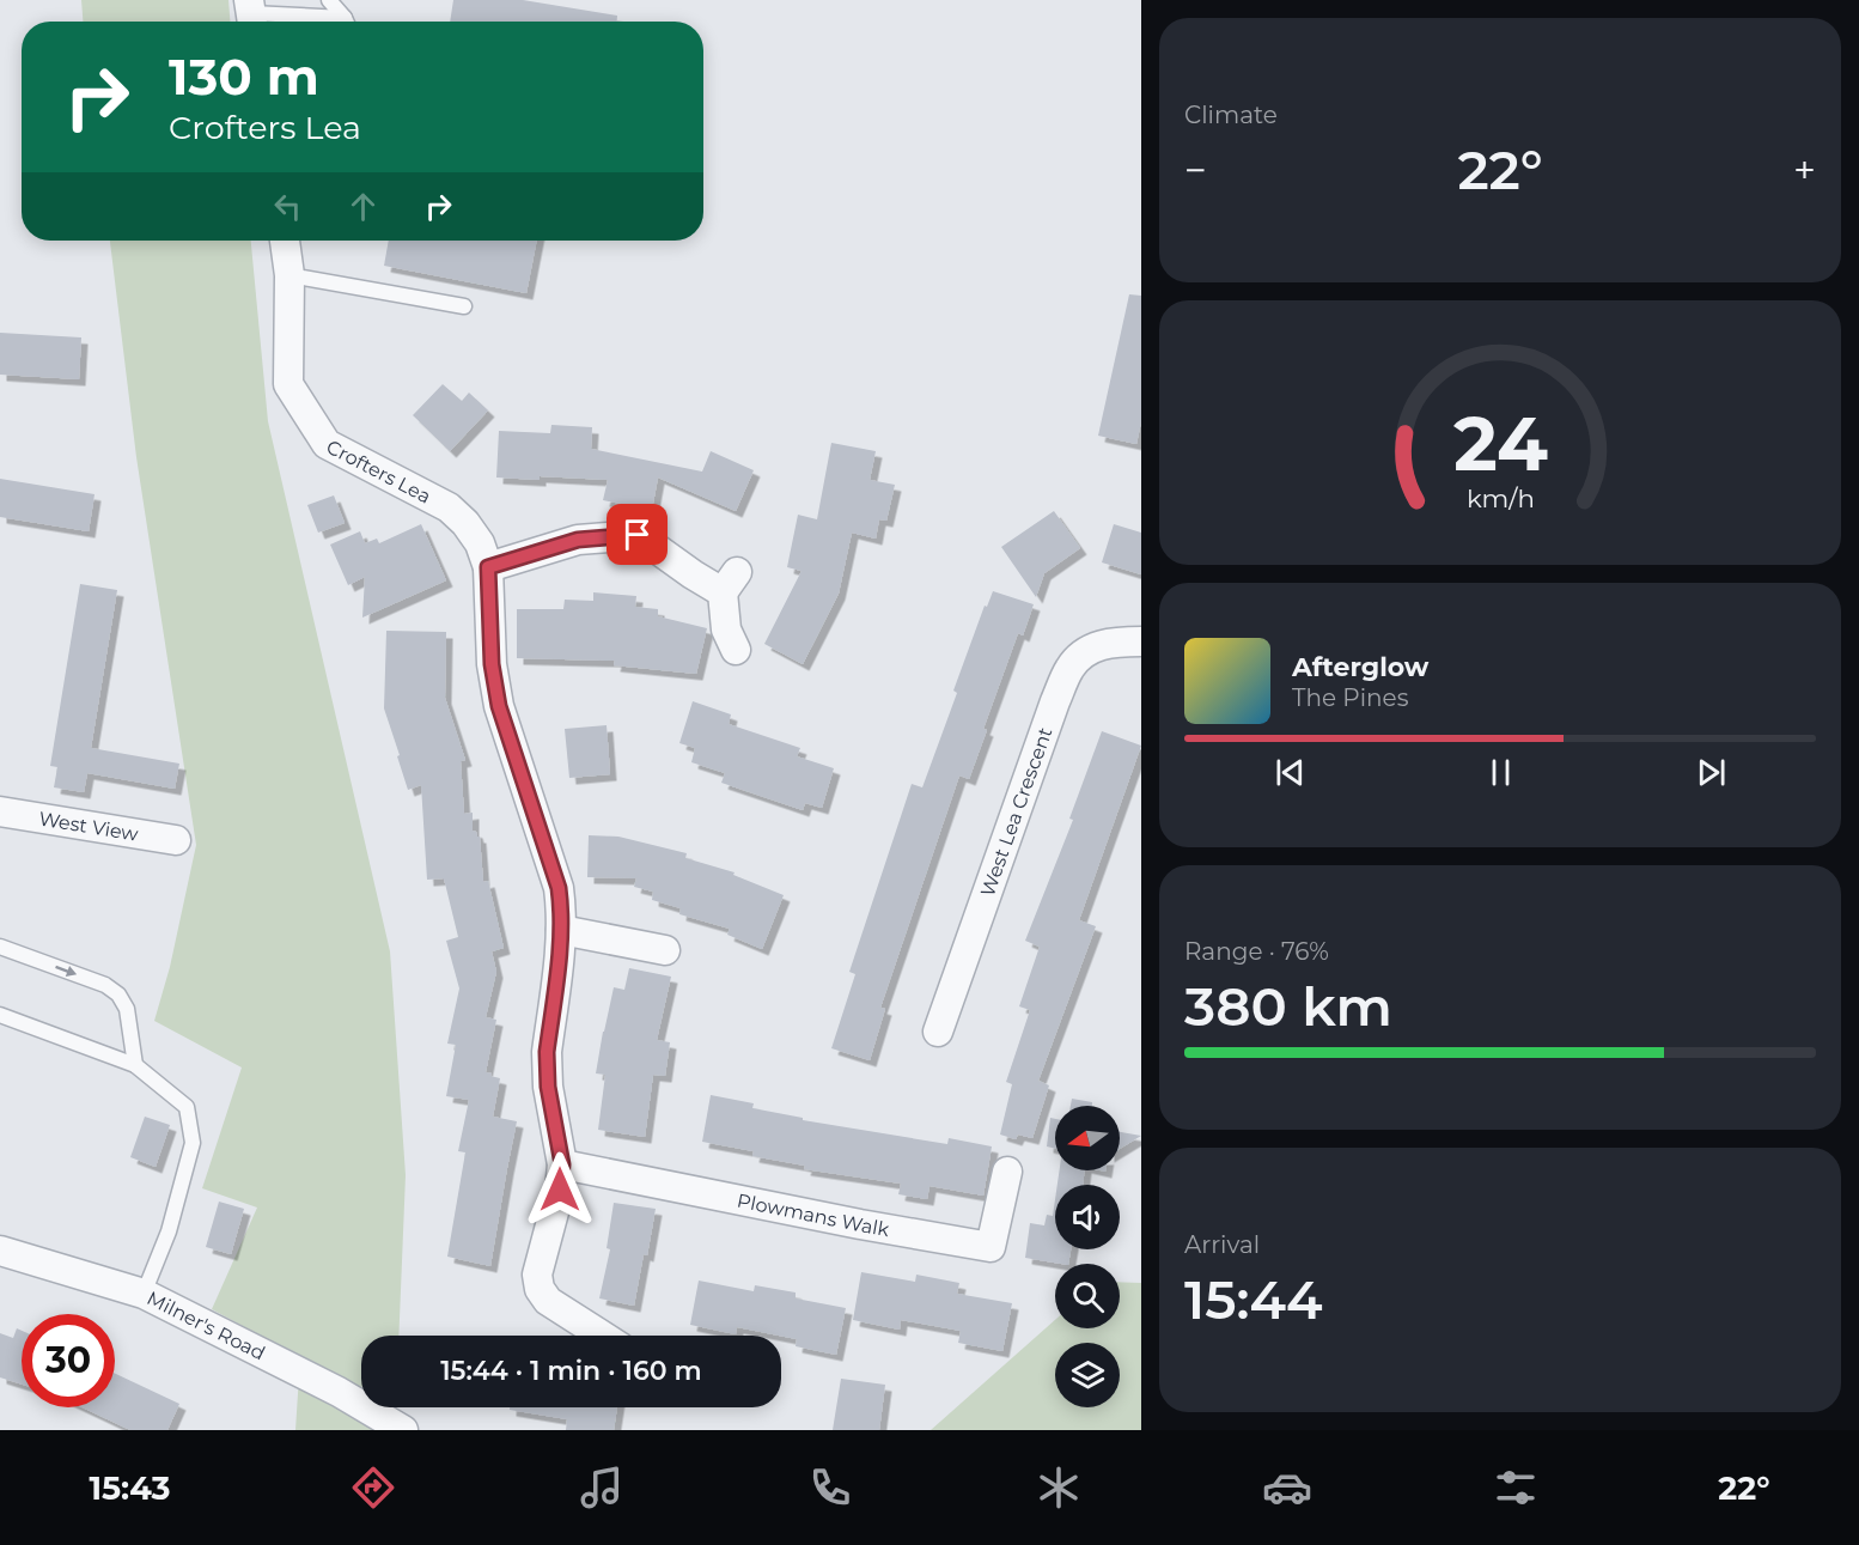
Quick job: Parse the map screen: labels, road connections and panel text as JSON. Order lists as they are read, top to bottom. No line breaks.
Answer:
{"streets":{"street":["Crofters Lea","West Lea Crescent","West View","Plowmans Walk","Milner's Road"]},"crossings":[["Crofters Lea","Plowmans Walk"]],"north":"left","page":{"tile":["Climate",["Range · 76%","380 km"],["Arrival","15:44"]],"turn":["130 m","Crofters Lea"],"heat":["−","22°","+"],"song":["Afterglow","The Pines"],"limit":"30","trip":"15:44 · 1 min · 160 m","tabs":["15:43","22°"],"gauge":["24","km/h"]}}
